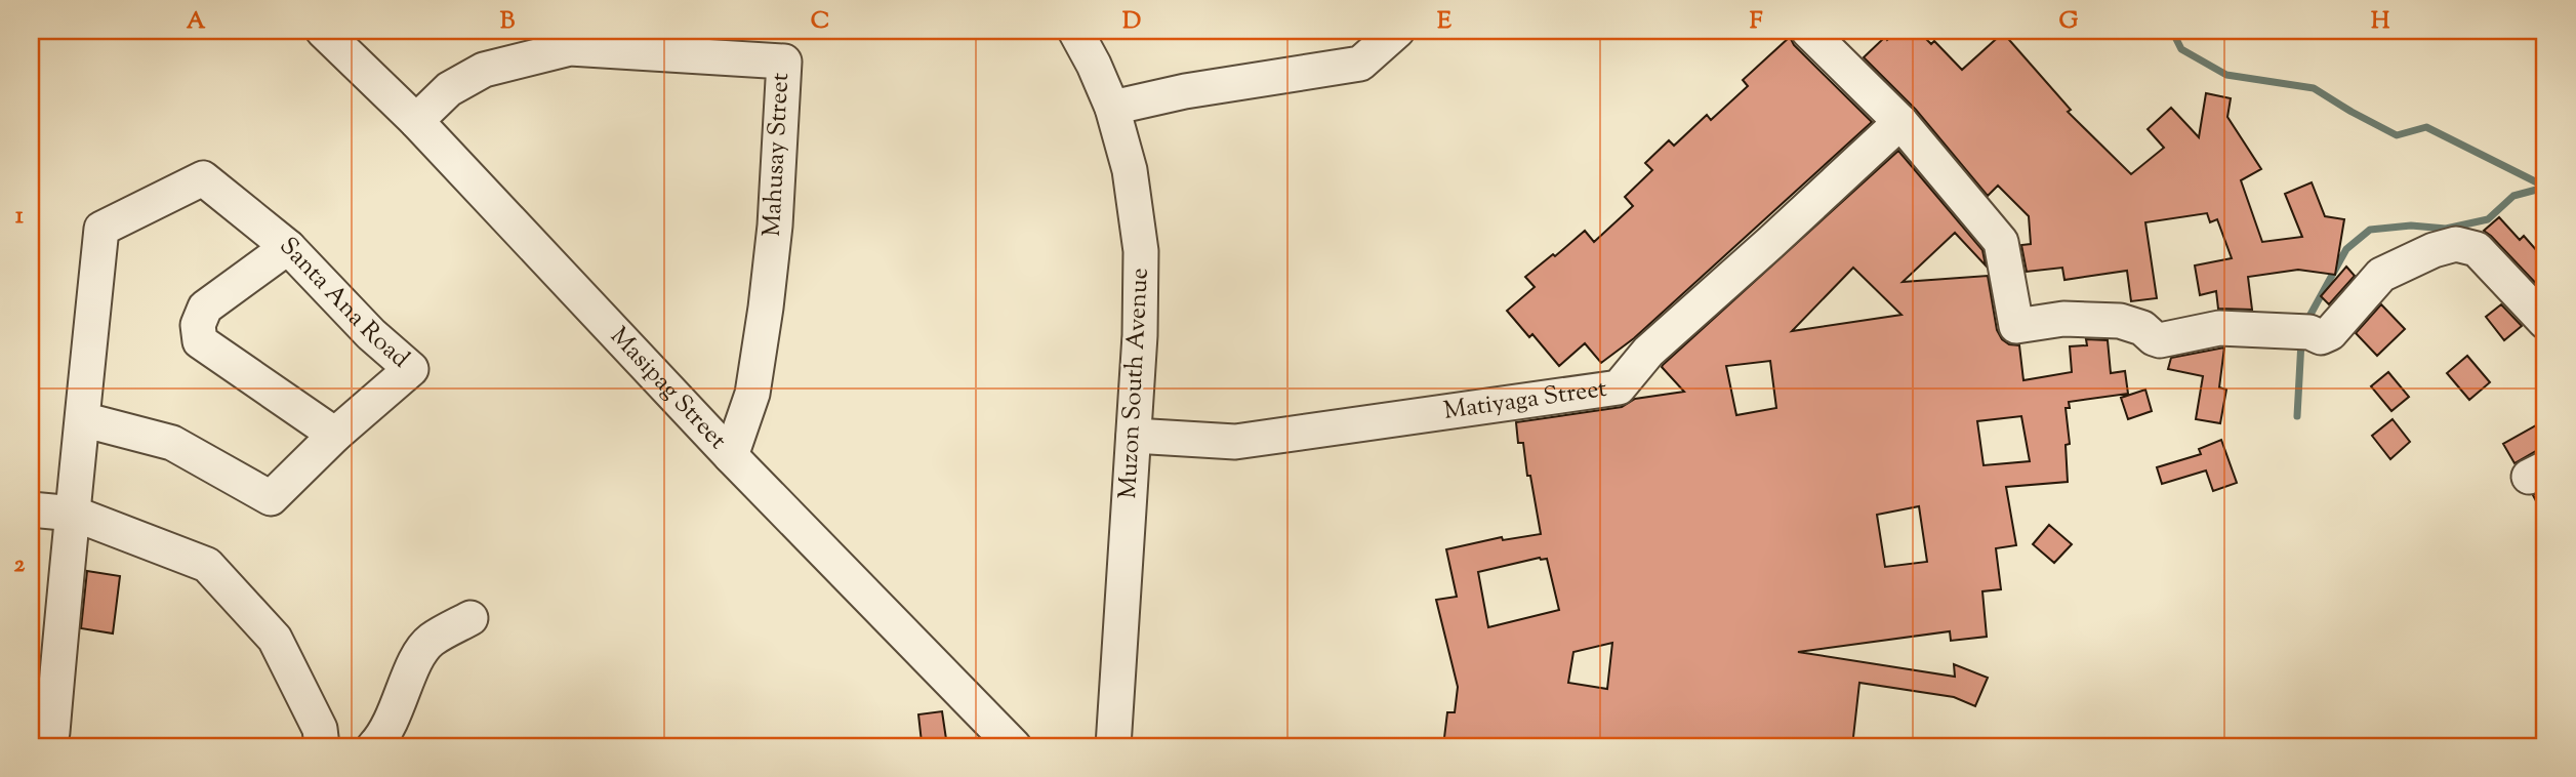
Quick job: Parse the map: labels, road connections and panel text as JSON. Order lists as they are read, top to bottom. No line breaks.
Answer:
{"streets":{"street":["Mahusay Street","Santa Ana Road","Muzon South Avenue","Masipag Street","Matiyaga Street"]},"crossings":[["Mahusay Street","Masipag Street"],["Muzon South Avenue","Matiyaga Street"]],"grid":{"columns":["A","B","C","D","E","F","G","H"],"rows":["1","2"]}}
